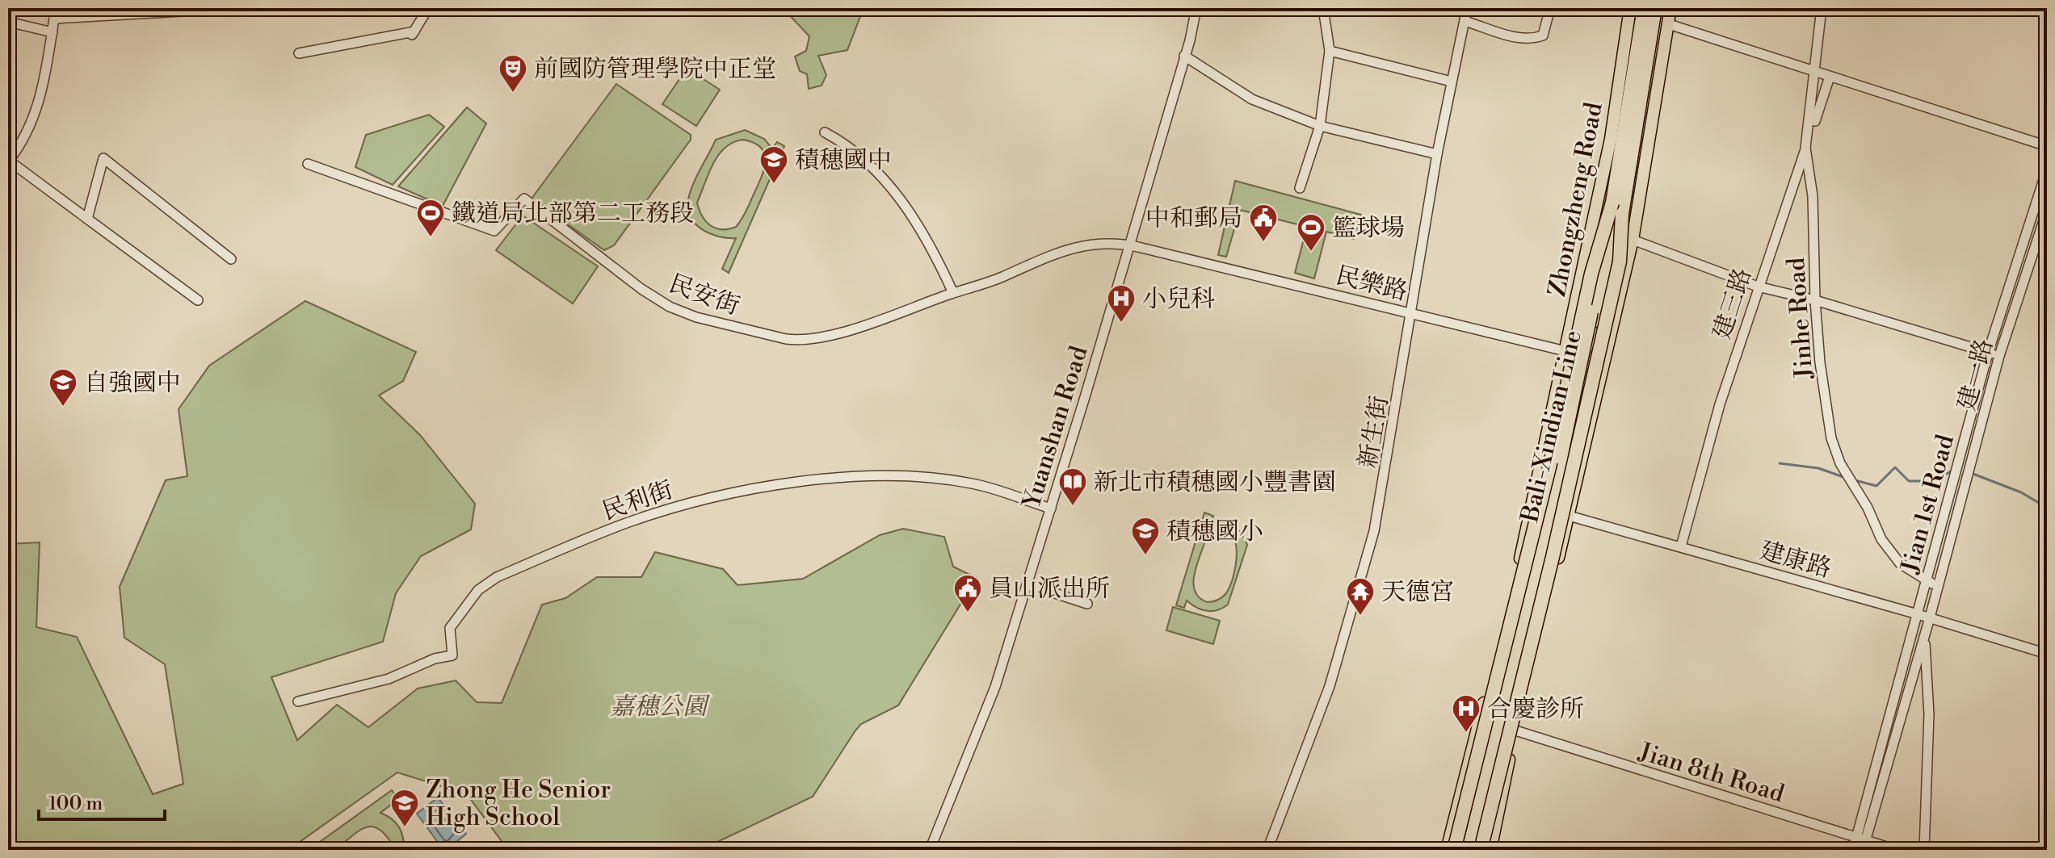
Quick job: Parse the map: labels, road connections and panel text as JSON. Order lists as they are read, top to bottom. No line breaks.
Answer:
{"streets":{"highway":["Bali-Xindian Line"],"main road":["Zhongzheng Road"],"street":["民樂路","民安街","建三路","Jinhe Road","建一路","Yuanshan Road","新生街","民利街","Jian 1st Road","建康路","Jian 8th Road"]},"crossings":[["Zhongzheng Road","民樂路"],["Zhongzheng Road","建康路"],["民樂路","民安街"],["民樂路","Yuanshan Road"],["民樂路","新生街"],["民安街","Yuanshan Road"],["建三路","Jinhe Road"],["建三路","建康路"],["Jinhe Road","建一路"],["Jinhe Road","Jian 1st Road"],["建一路","Jian 1st Road"],["Yuanshan Road","民利街"],["Jian 1st Road","建康路"],["Jian 1st Road","Jian 8th Road"]],"parks":["嘉穗公園"],"places":{"theatre":["前國防管理學院中正堂"],"school or university":["積穗國中","自強國中","積穗國小","Zhong He Senior High School"],"sports":["鐵道局北部第二工務段","籃球場"],"public building":["中和郵局","員山派出所"],"hospital":["小兒科","合慶診所"],"library":["新北市積穗國小豐書園"],"temple":["天德宮"]},"scale_bar":"100 m"}
